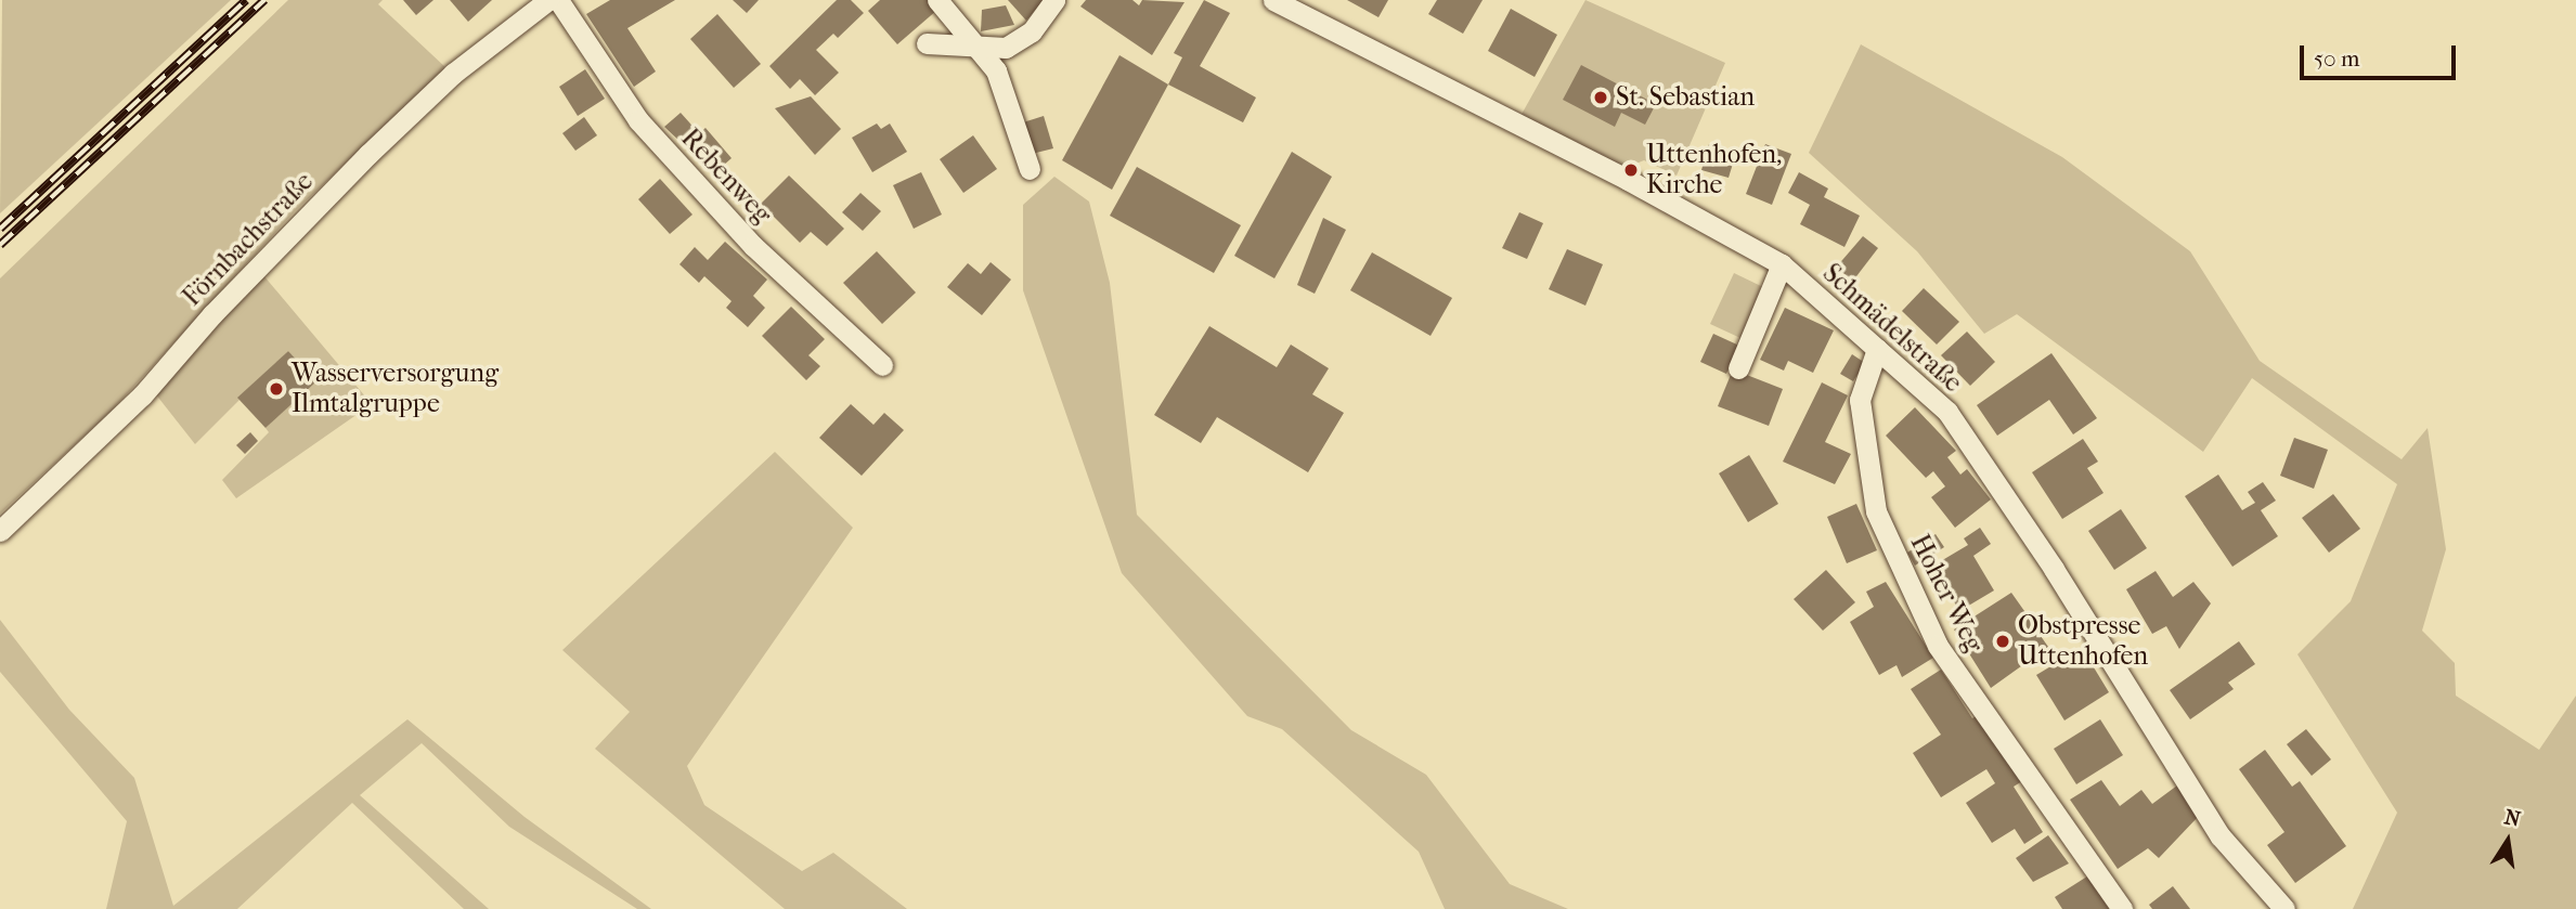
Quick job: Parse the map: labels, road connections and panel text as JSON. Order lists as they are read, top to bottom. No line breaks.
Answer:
{"streets":{"street":["Rebenweg","Förnbachstraße","Schmädelstraße","Hoher Weg"]},"crossings":[["Schmädelstraße","Hoher Weg"]],"places":["St. Sebastian","Uttenhofen, Kirche","Wasserversorgung Ilmtalgruppe","Obstpresse Uttenhofen"],"scale_bar":"50 m","north":"top"}
